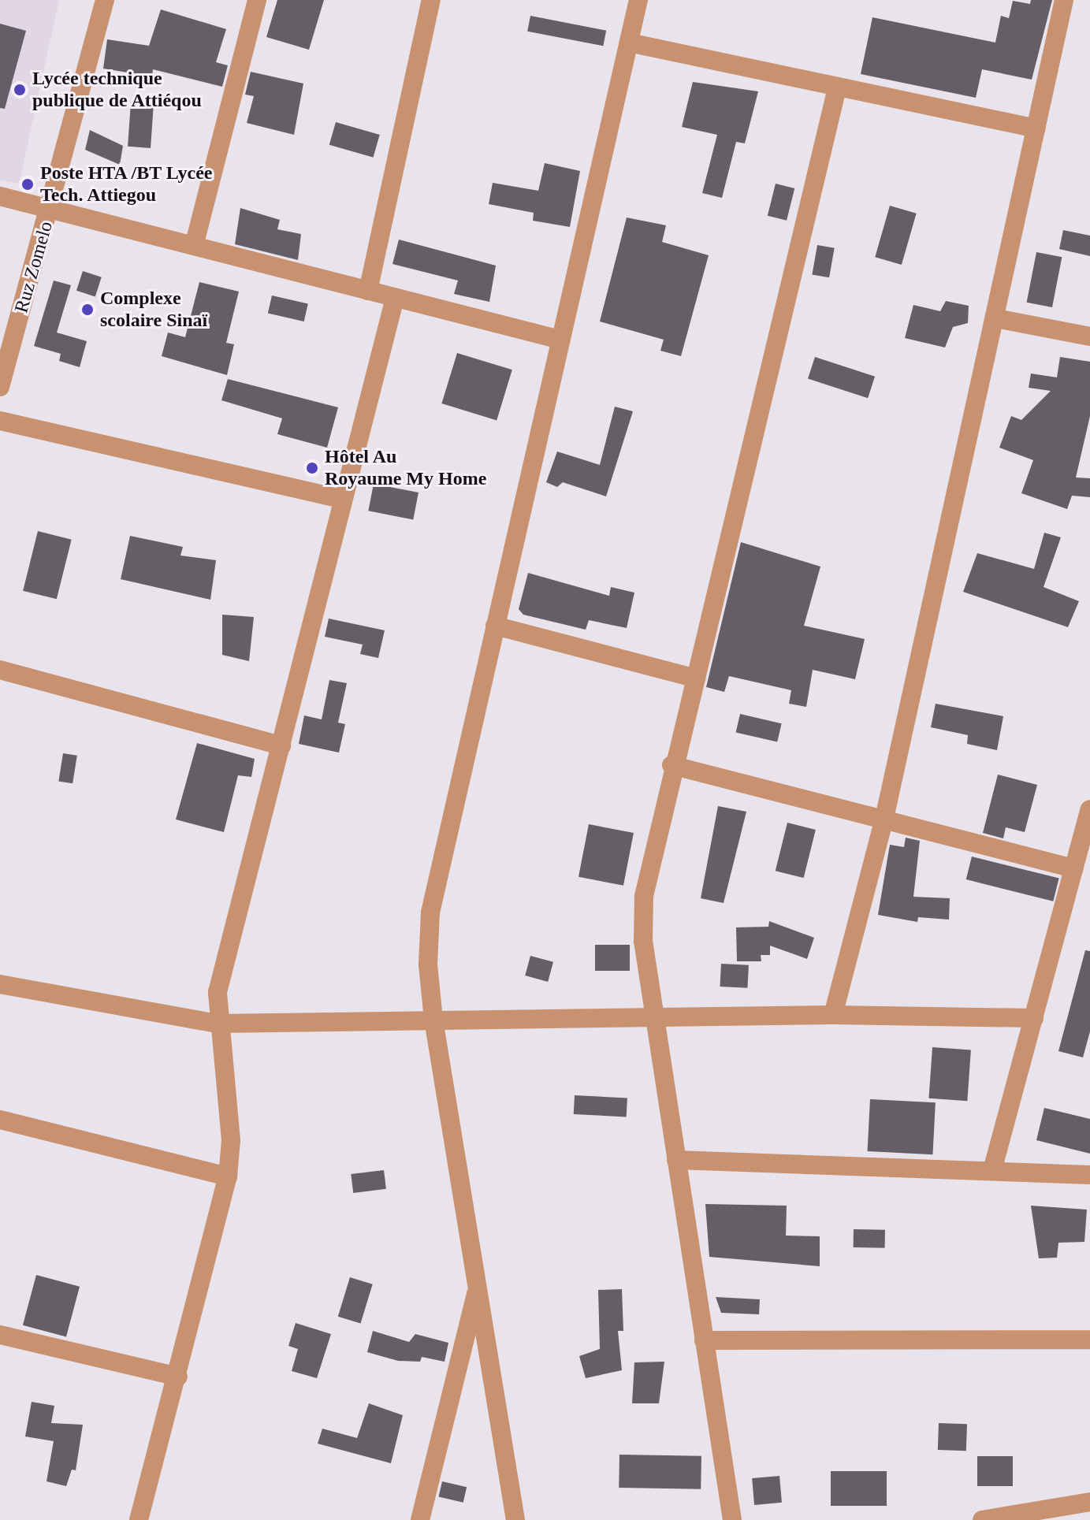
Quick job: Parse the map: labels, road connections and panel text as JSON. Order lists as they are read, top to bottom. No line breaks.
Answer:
{"streets":{"street":["Ruz Zomelo"]},"places":["Lycée technique publique de Attiéqou","Poste HTA /BT Lycée Tech. Attiegou","Complexe scolaire Sinaï","Hôtel Au Royaume My Home"]}
